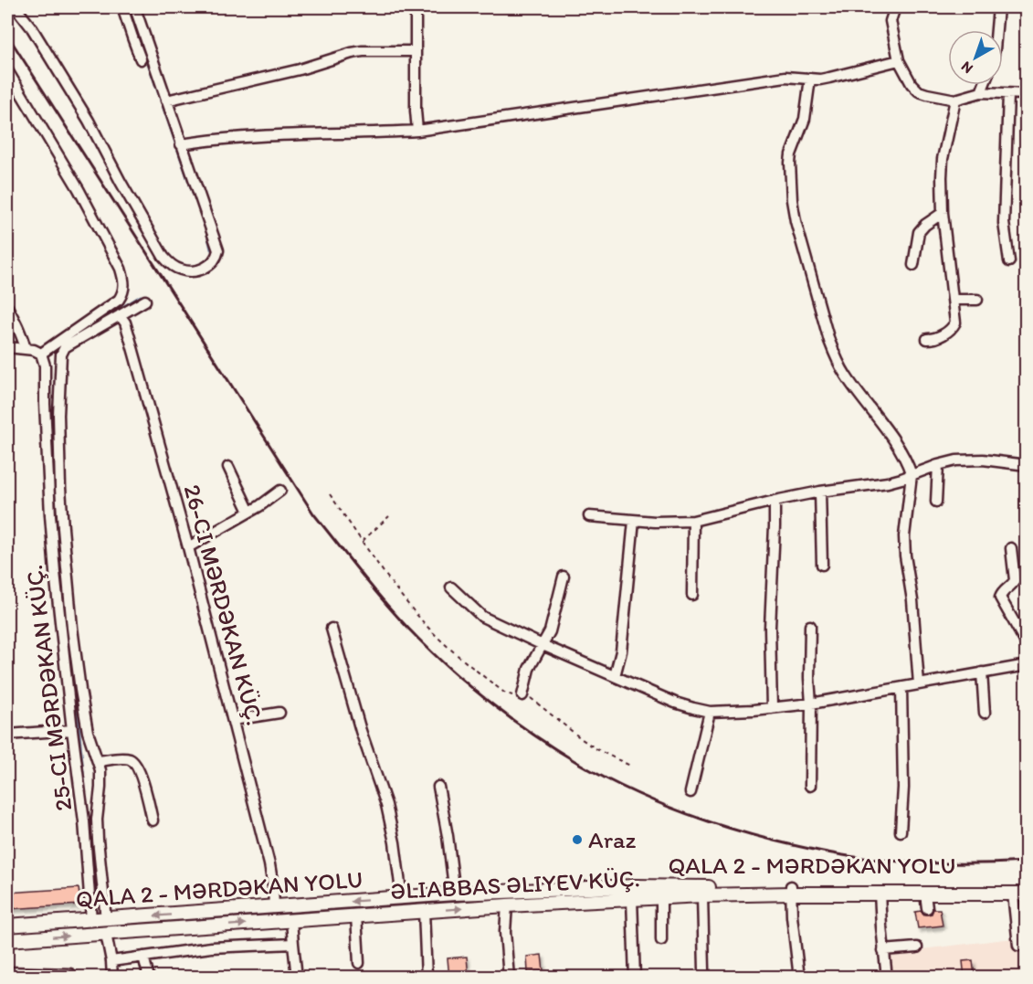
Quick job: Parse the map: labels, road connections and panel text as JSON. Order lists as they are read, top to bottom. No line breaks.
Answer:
{"streets":{"main road":["QALA 2 - MƏRDƏKAN YOLU","ƏLIABBAS ƏLIYEV KÜÇ."],"street":["25-CI MƏRDƏKAN KÜÇ."]},"crossings":[["25-CI MƏRDƏKAN KÜÇ.","QALA 2 - MƏRDƏKAN YOLU"],["QALA 2 - MƏRDƏKAN YOLU","ƏLIABBAS ƏLIYEV KÜÇ."]],"places":["Araz"],"north":"bottom left"}
